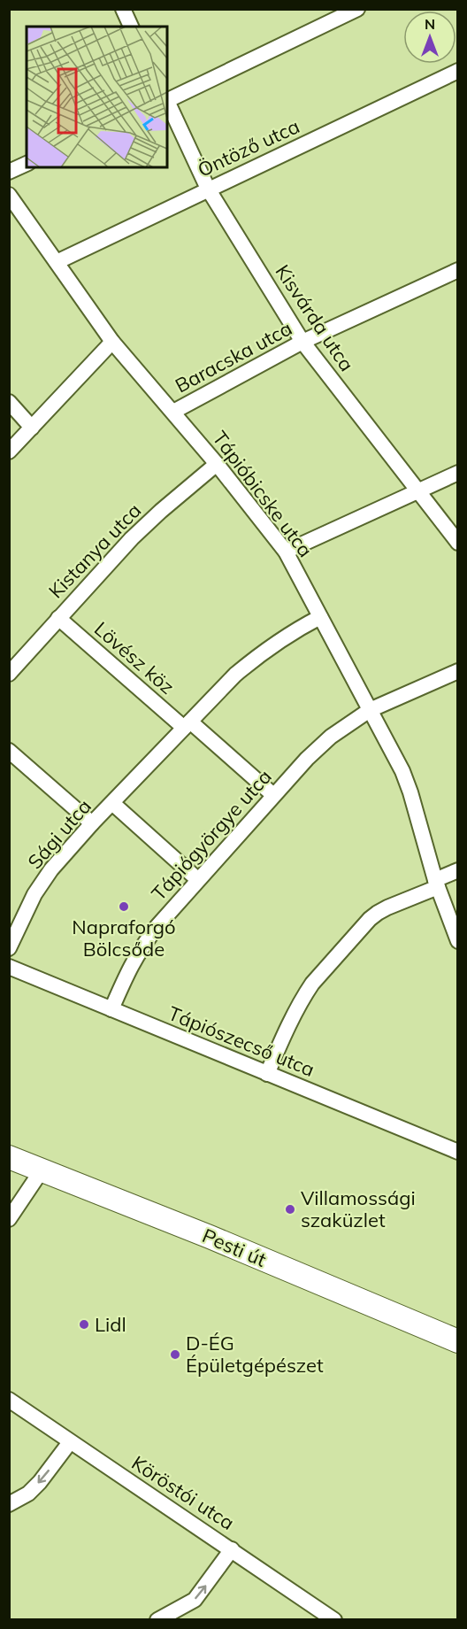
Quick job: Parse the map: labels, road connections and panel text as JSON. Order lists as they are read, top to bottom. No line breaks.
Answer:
{"streets":{"main road":["Pesti út"],"street":["Öntöző utca","Kisvárda utca","Baracska utca","Tápióbicske utca","Kistanya utca","Lövész köz","Sági utca","Tápiógyörgye utca","Tápiószecső utca","Köröstói utca"]},"crossings":[["Öntöző utca","Kisvárda utca"],["Öntöző utca","Tápióbicske utca"],["Kisvárda utca","Baracska utca"],["Baracska utca","Tápióbicske utca"],["Tápióbicske utca","Kistanya utca"],["Tápióbicske utca","Sági utca"],["Tápióbicske utca","Tápiógyörgye utca"],["Kistanya utca","Lövész köz"],["Lövész köz","Sági utca"],["Sági utca","Tápiógyörgye utca"],["Tápiógyörgye utca","Tápiószecső utca"]],"places":["Napraforgó Bölcsőde","Villamossági szaküzlet","Lidl","D-ÉG Épületgépészet"],"north":"top"}
